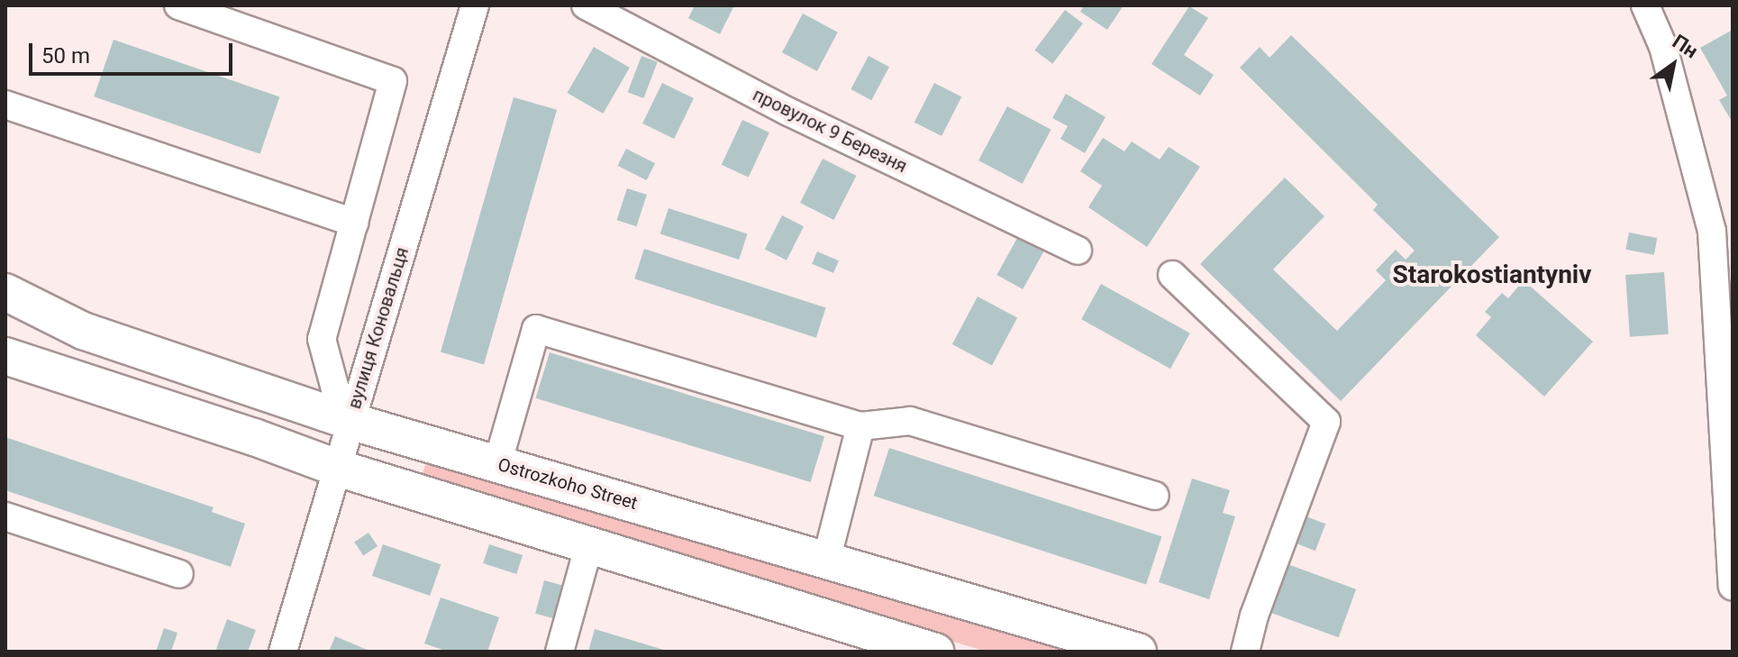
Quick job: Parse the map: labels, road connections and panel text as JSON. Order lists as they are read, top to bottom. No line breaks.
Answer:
{"streets":{"main road":["Ostrozkoho Street"],"street":["провулок 9 Березня","вулиця Коновальця"]},"crossings":[["вулиця Коновальця","Ostrozkoho Street"]],"districts":["Starokostiantyniv"],"scale_bar":"50 m","north":"top right"}
